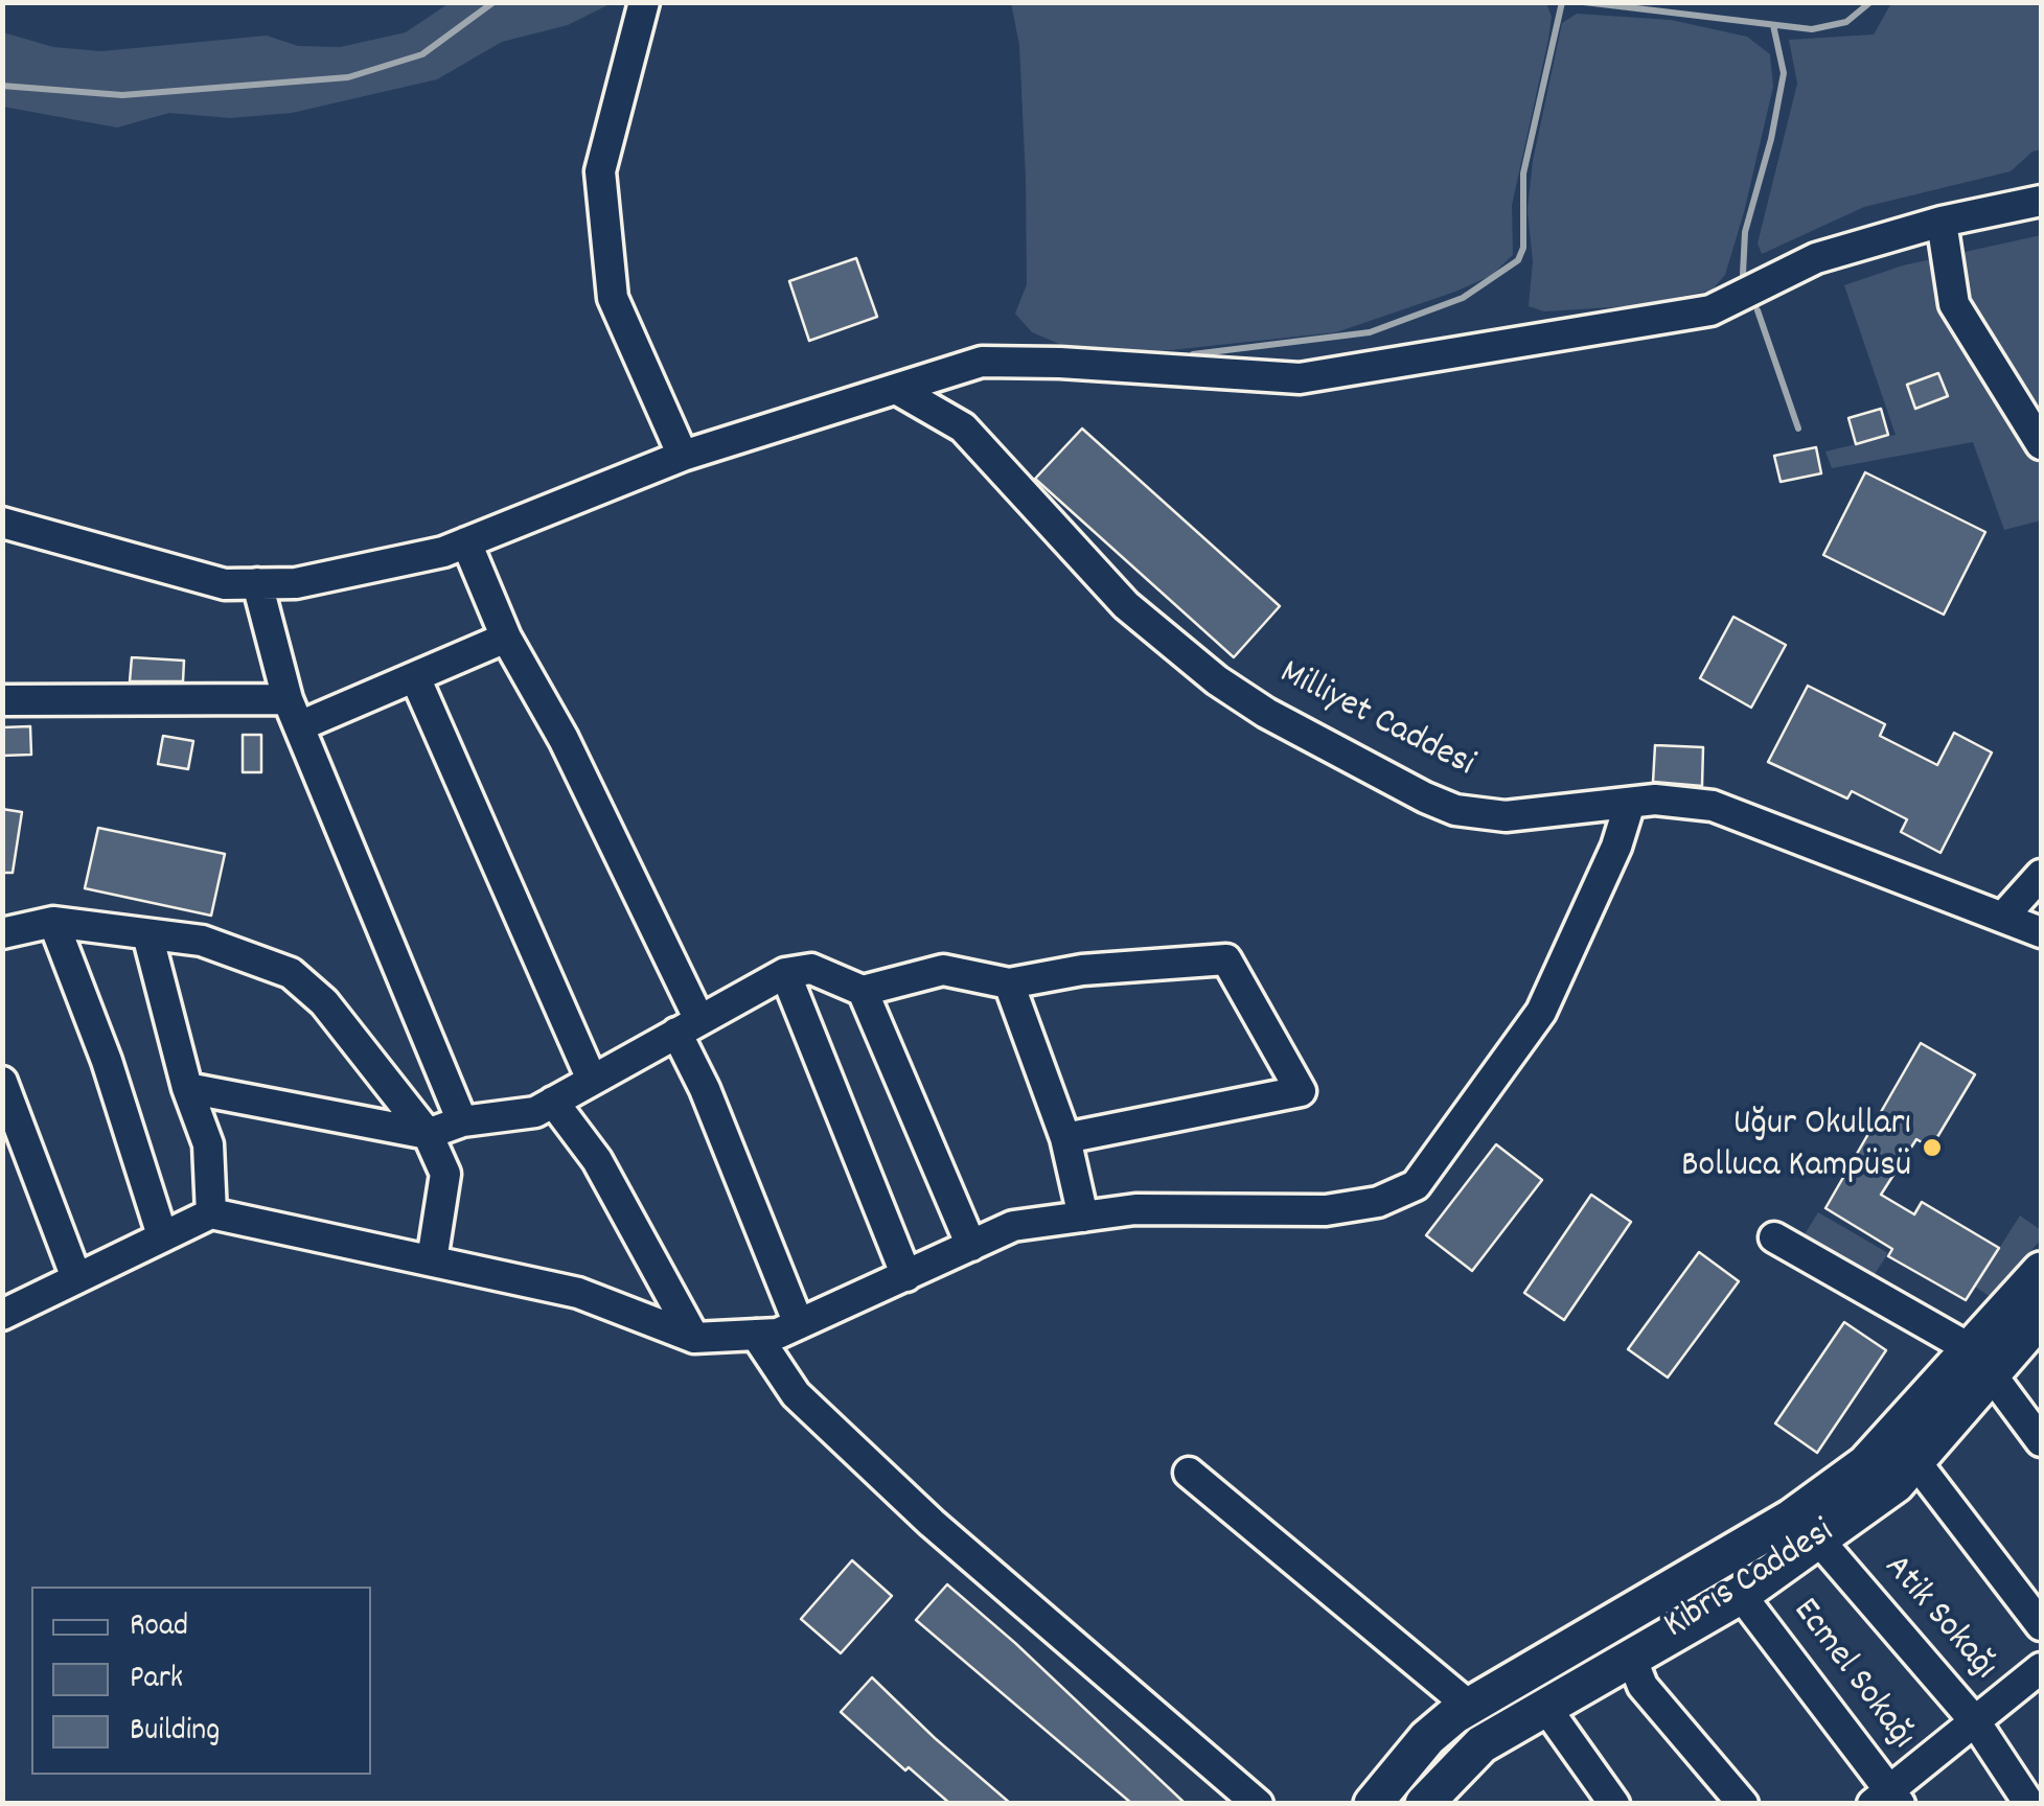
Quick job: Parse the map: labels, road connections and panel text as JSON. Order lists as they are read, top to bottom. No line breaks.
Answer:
{"streets":{"main road":["Kıbrıs Caddesi"],"street":["Milliyet Caddesi","Atik Sokağı","Ecmel Sokağı"]},"crossings":[["Kıbrıs Caddesi","Atik Sokağı"],["Kıbrıs Caddesi","Ecmel Sokağı"]],"places":["Uğur Okulları Bolluca Kampüsü"],"legend":["Road","Park","Building"]}
